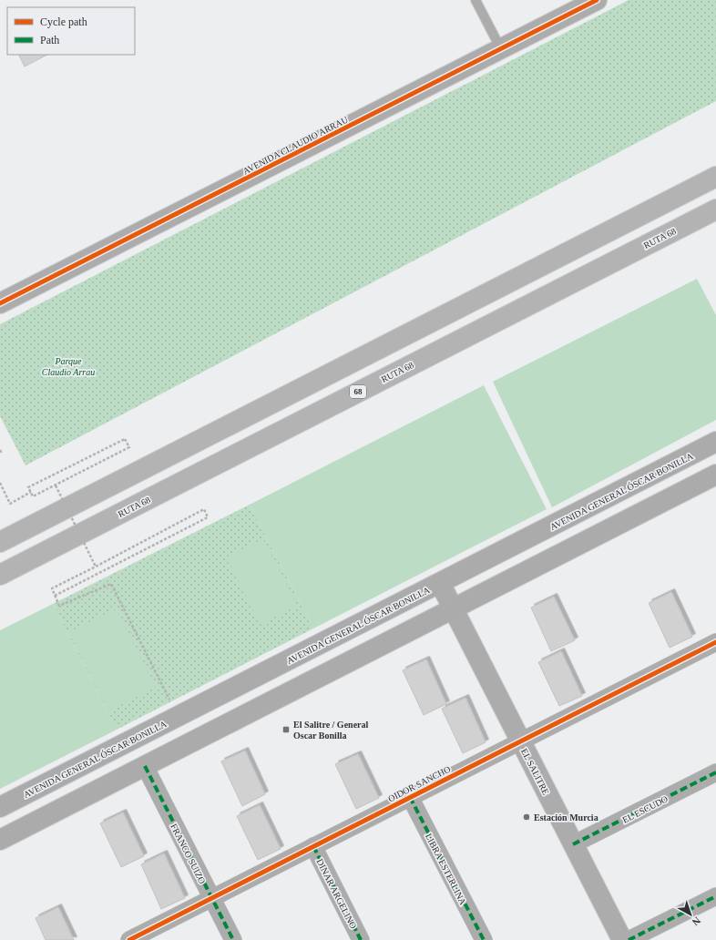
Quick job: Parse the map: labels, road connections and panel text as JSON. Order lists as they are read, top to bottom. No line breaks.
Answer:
{"streets":{"highway":["RUTA 68","68"],"main road":["AVENIDA GENERAL ÓSCAR BONILLA"],"street":["AVENIDA CLAUDIO ARRAU","EL SALITRE","OIDOR SANCHO","EL ESCUDO","FRANCO SUIZO","LIBRA ESTERLINA","DINAR ARGELINO"]},"crossings":[["AVENIDA GENERAL ÓSCAR BONILLA","EL SALITRE"],["EL SALITRE","OIDOR SANCHO"],["EL SALITRE","EL ESCUDO"],["OIDOR SANCHO","FRANCO SUIZO"],["OIDOR SANCHO","LIBRA ESTERLINA"],["OIDOR SANCHO","DINAR ARGELINO"]],"parks":["Parque Claudio Arrau"],"places":{"transit":["El Salitre / General Oscar Bonilla"],"other":["Estación Murcia"]},"legend":["Cycle path","Path"],"north":"bottom right"}
